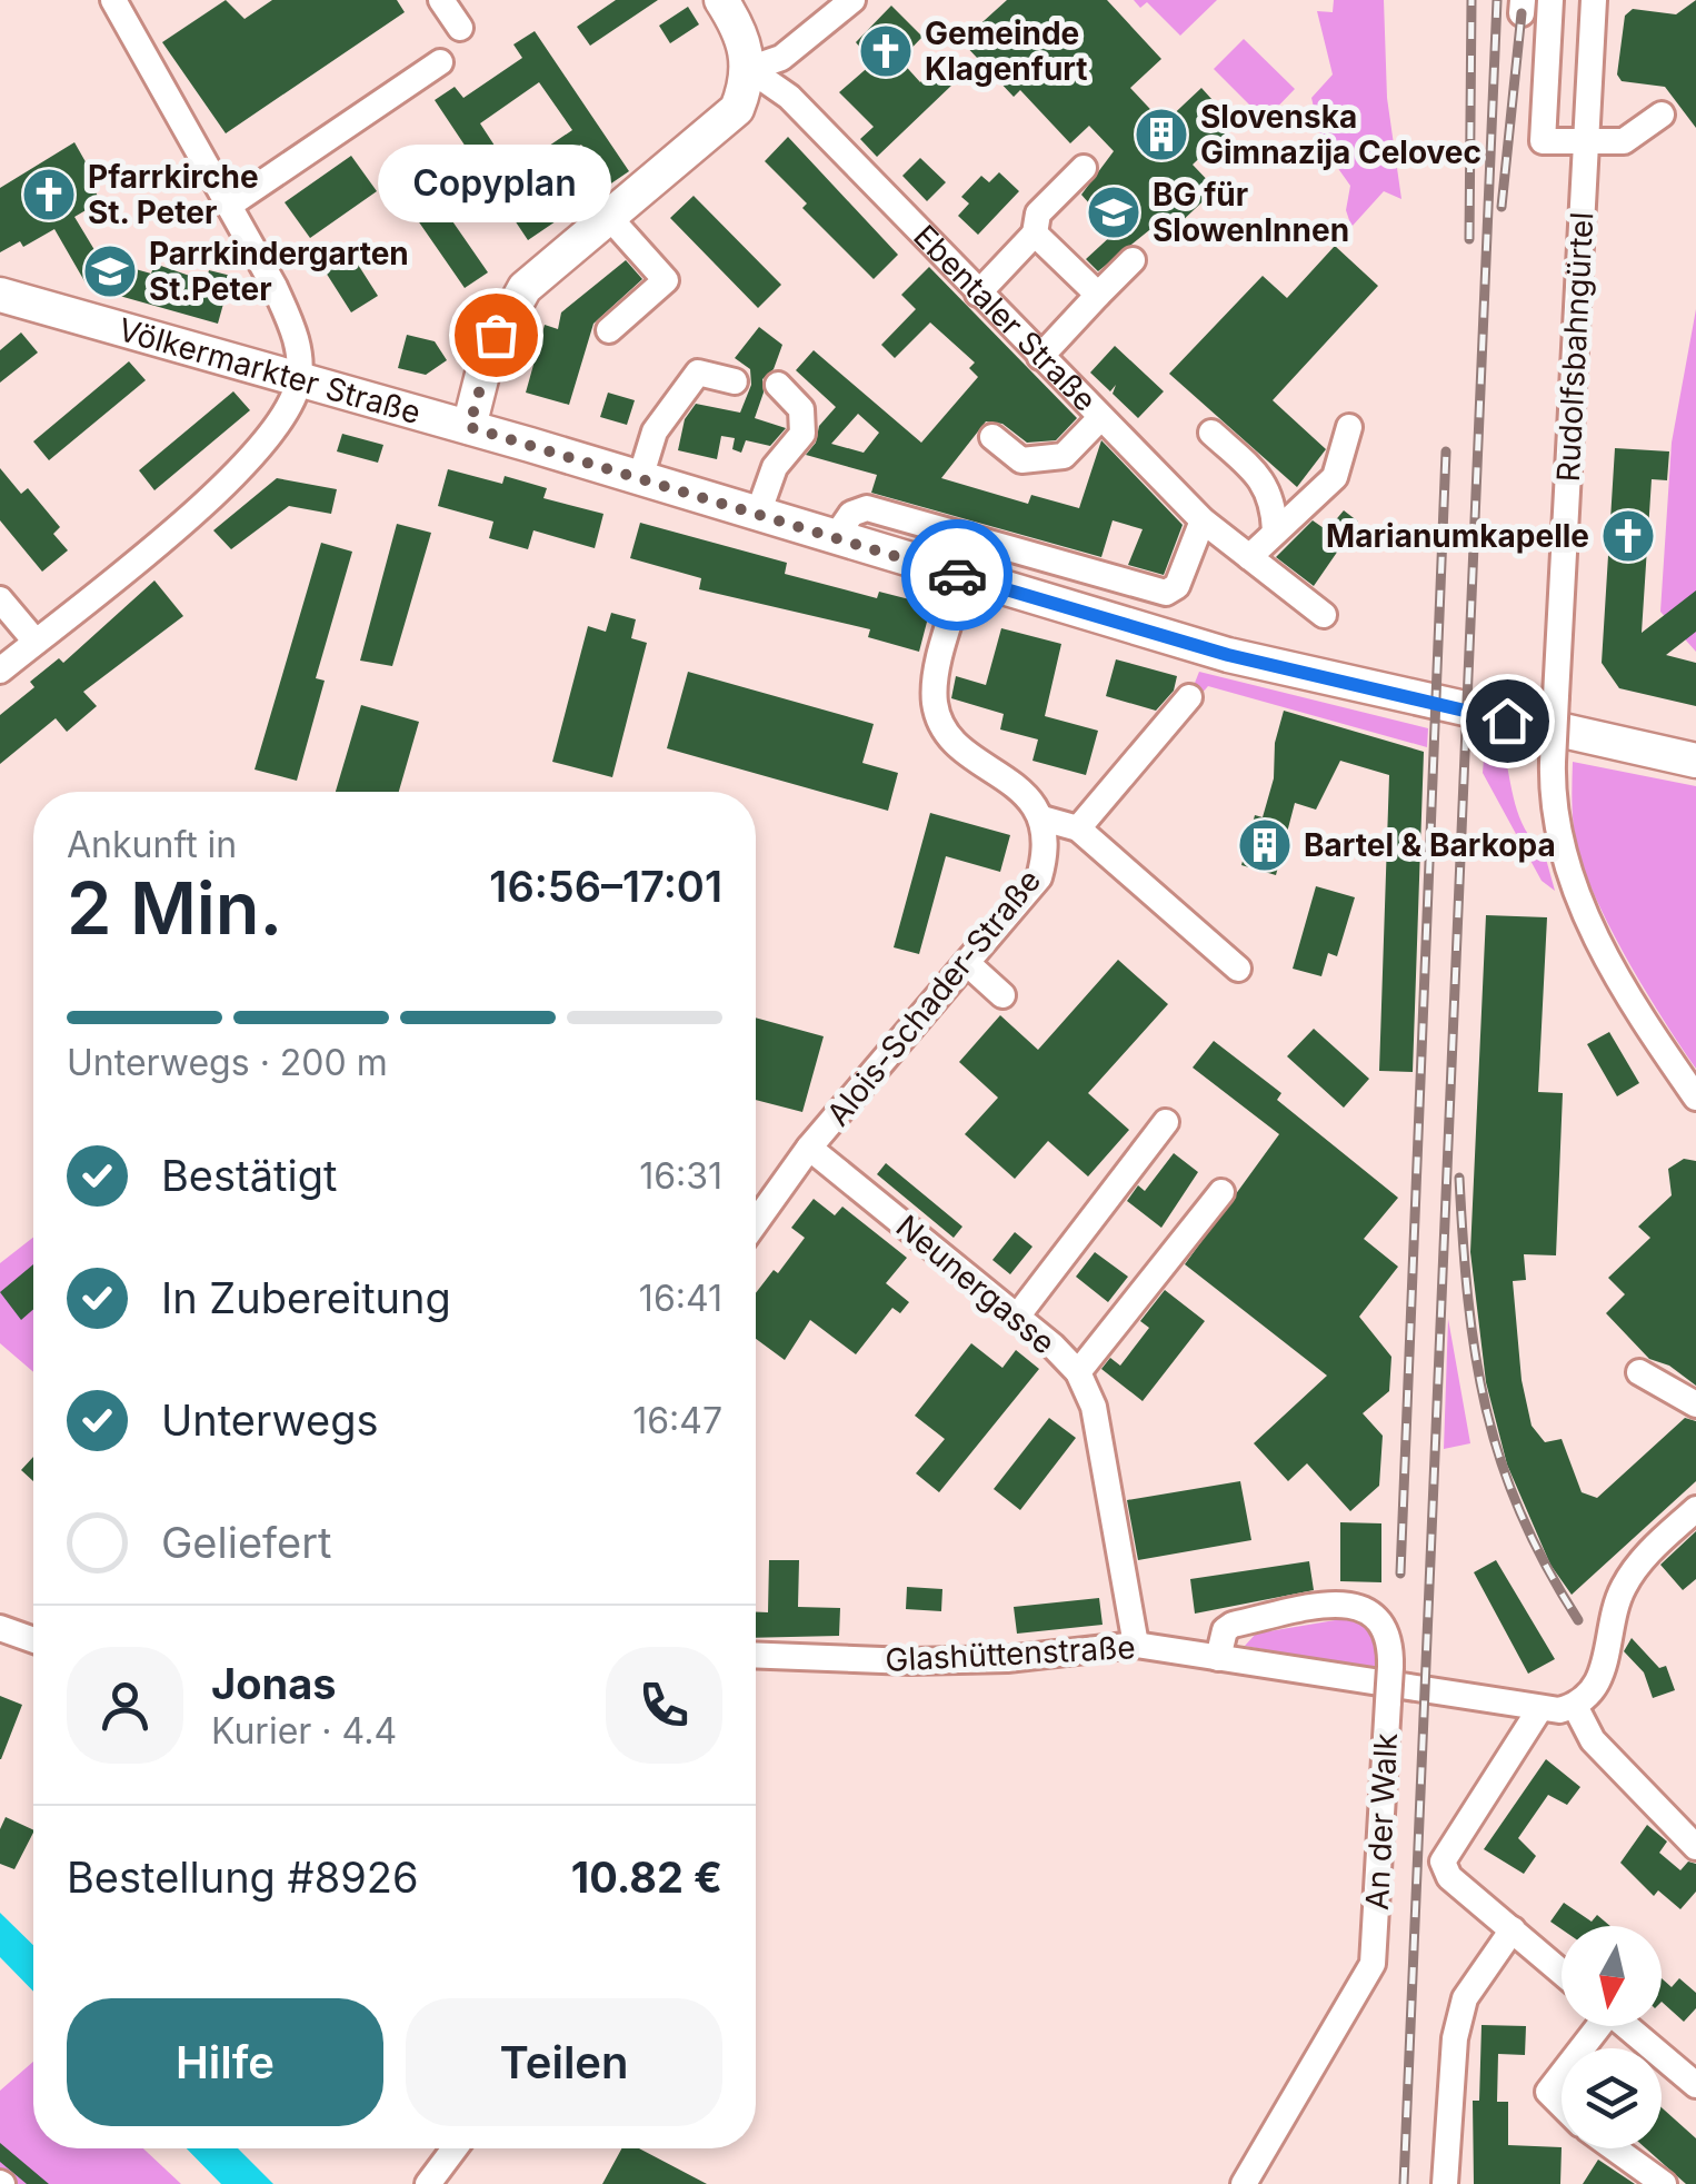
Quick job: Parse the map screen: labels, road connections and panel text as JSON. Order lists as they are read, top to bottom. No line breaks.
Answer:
{"streets":{"main road":["Völkermarkter Straße"],"street":["Ebentaler Straße","Rudolfsbahngürtel","Alois-Schader-Straße","Neunergasse","Glashüttenstraße","An der Walk"]},"crossings":[["Alois-Schader-Straße","Neunergasse"],["Neunergasse","Glashüttenstraße"],["Glashüttenstraße","An der Walk"]],"places":{"church":["Gemeinde Klagenfurt","Pfarrkirche St. Peter","Marianumkapelle"],"building":["Slovenska Gimnazija Celovec","Bartel & Barkopa"],"school or university":["BG für SlowenInnen","Parrkindergarten St.Peter"],"other":["Copyplan"]},"north":"bottom","page":{"bubble":"Copyplan","heading":["2 Min.","Ankunft in","16:56–17:01"],"panel":["Jonas","Kurier · 4.4","Bestellung #8926","10.82 €"],"bar":"Unterwegs · 200 m","list":[["Bestätigt","16:31"],["In Zubereitung","16:41"],["Unterwegs","16:47"],"Geliefert"],"buttons":["Hilfe","Teilen"]}}
